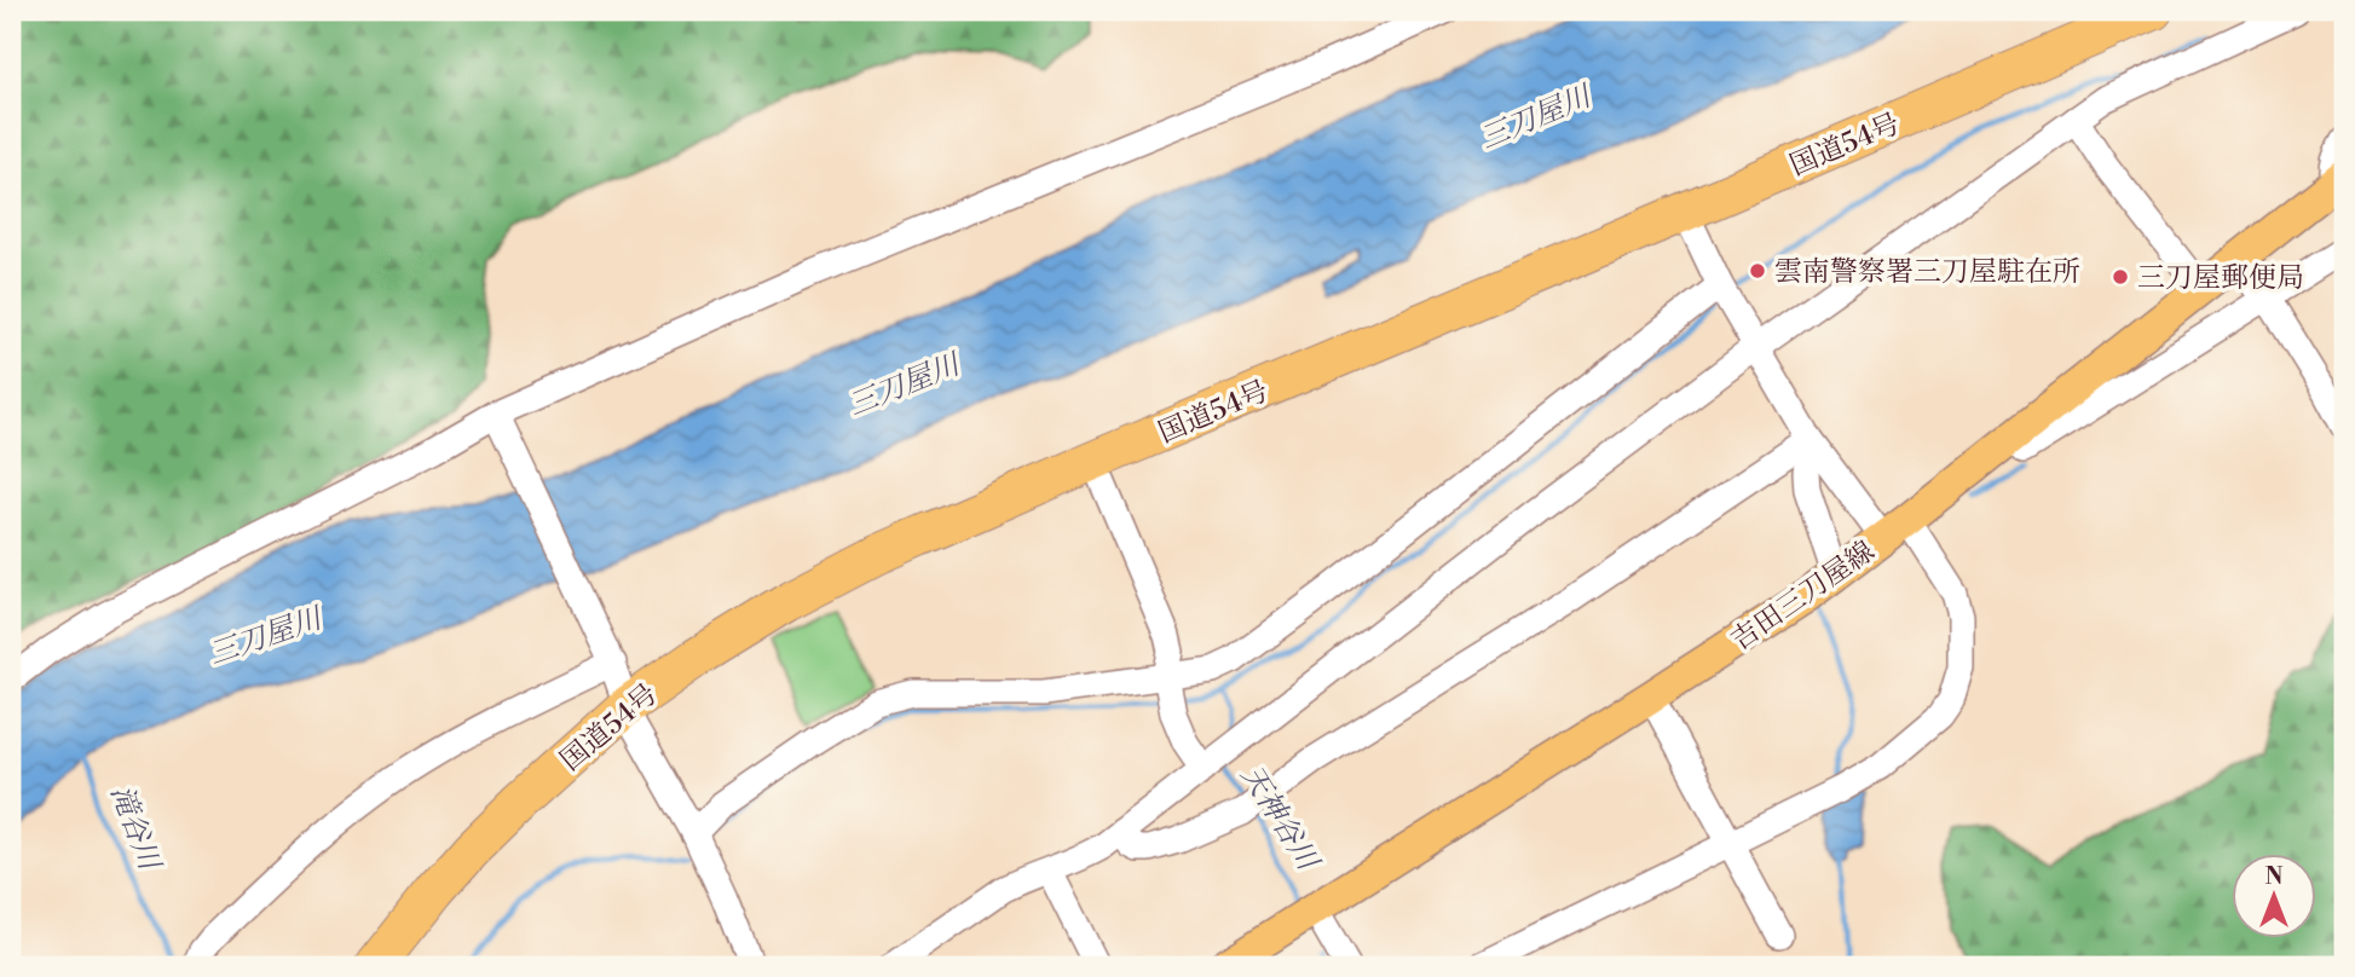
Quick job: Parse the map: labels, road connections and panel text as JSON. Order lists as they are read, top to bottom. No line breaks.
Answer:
{"streets":{"highway":["国道54号"],"main road":["吉田三刀屋線"]},"water":["三刀屋川","天神谷川","滝谷川"],"places":["雲南警察署三刀屋駐在所","三刀屋郵便局"],"north":"top"}
